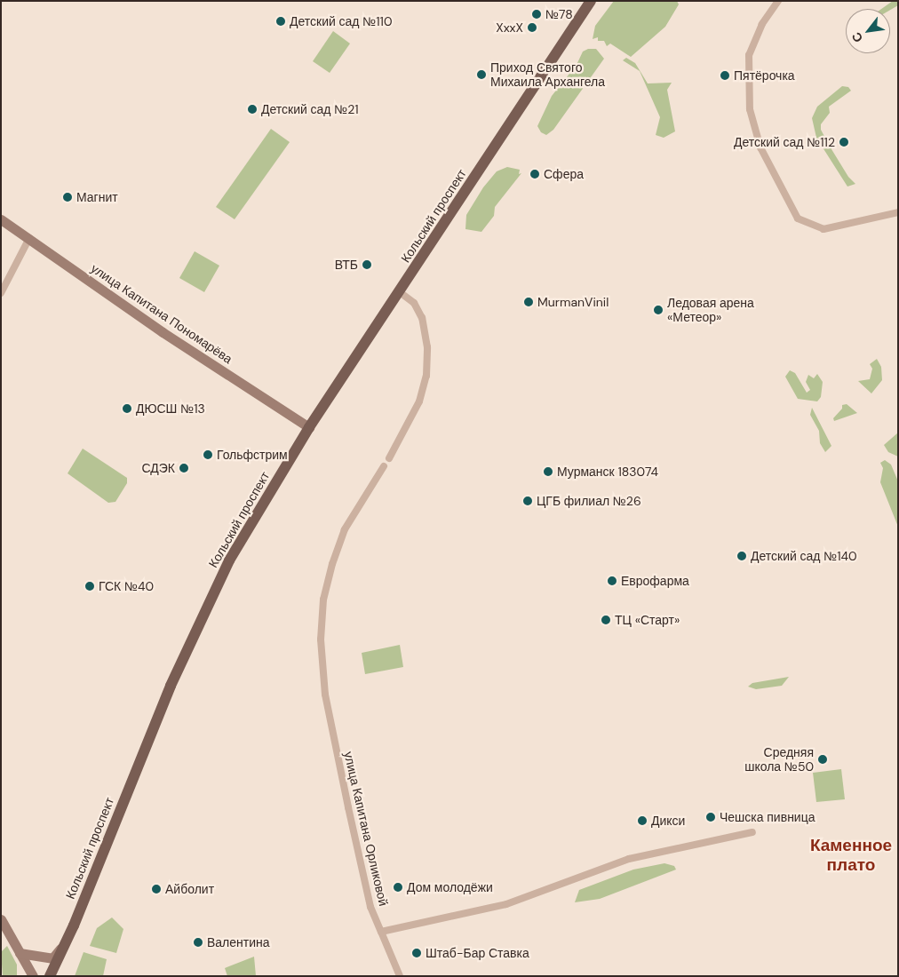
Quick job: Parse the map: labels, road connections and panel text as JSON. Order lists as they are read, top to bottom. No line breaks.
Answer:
{"streets":{"main road":["Кольский проспект"],"street":["улица Капитана Пономарёва","улица Капитана Орликовой"]},"crossings":[["Кольский проспект","улица Капитана Пономарёва"]],"districts":["Каменное плато"],"places":["№78","Детский сад №110","XxxX","Приход Святого Михаила Архангела","Пятёрочка","Детский сад №21","Детский сад №112","Сфера","Магнит","ВТБ","MurmanVinil","Ледовая арена «Метеор»","ДЮСШ №13","Гольфстрим","СДЭК","Мурманск 183074","ЦГБ филиал №26","Детский сад №140","Еврофарма","ГСК №40","ТЦ «Старт»","Средняя школа №50","Чешска пивница","Дикси","Дом молодёжи","Айболит","Валентина","Штаб-Бар Ставка"],"north":"bottom left"}
